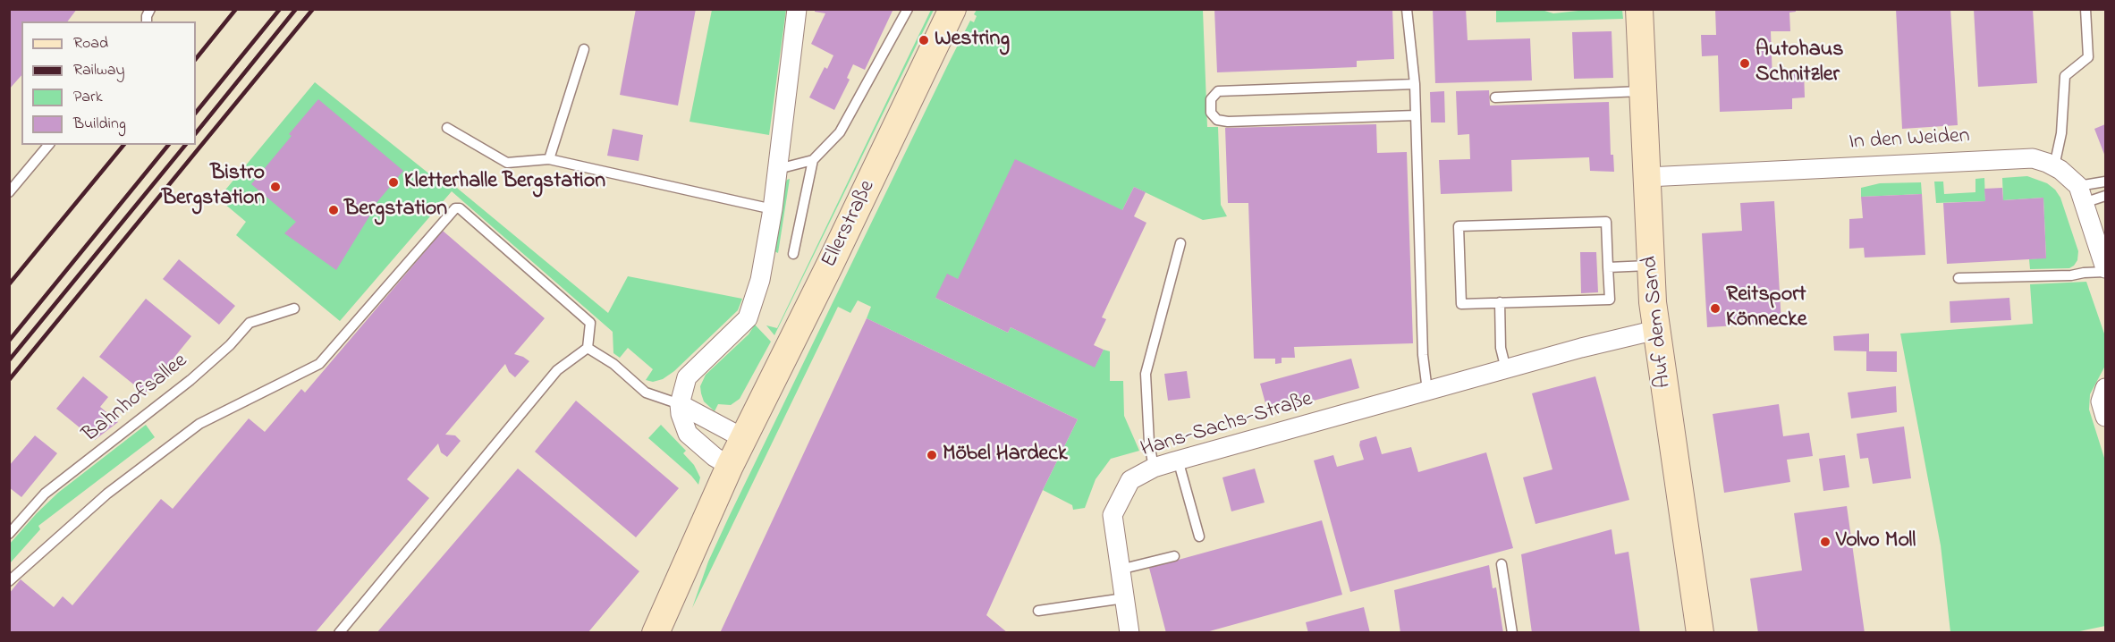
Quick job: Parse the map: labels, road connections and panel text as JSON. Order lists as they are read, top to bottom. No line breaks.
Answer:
{"streets":{"main road":["Ellerstraße","Auf dem Sand"],"street":["In den Weiden","Hans-Sachs-Straße"],"lane":["Bahnhofsallee"]},"crossings":[["In den Weiden","Auf dem Sand"],["Auf dem Sand","Hans-Sachs-Straße"]],"places":["Westring","Autohaus Schnitzler","Kletterhalle Bergstation","Bistro Bergstation","Bergstation","Reitsport Könnecke","Möbel Hardeck","Volvo Moll"],"legend":["Road","Railway","Park","Building"]}
